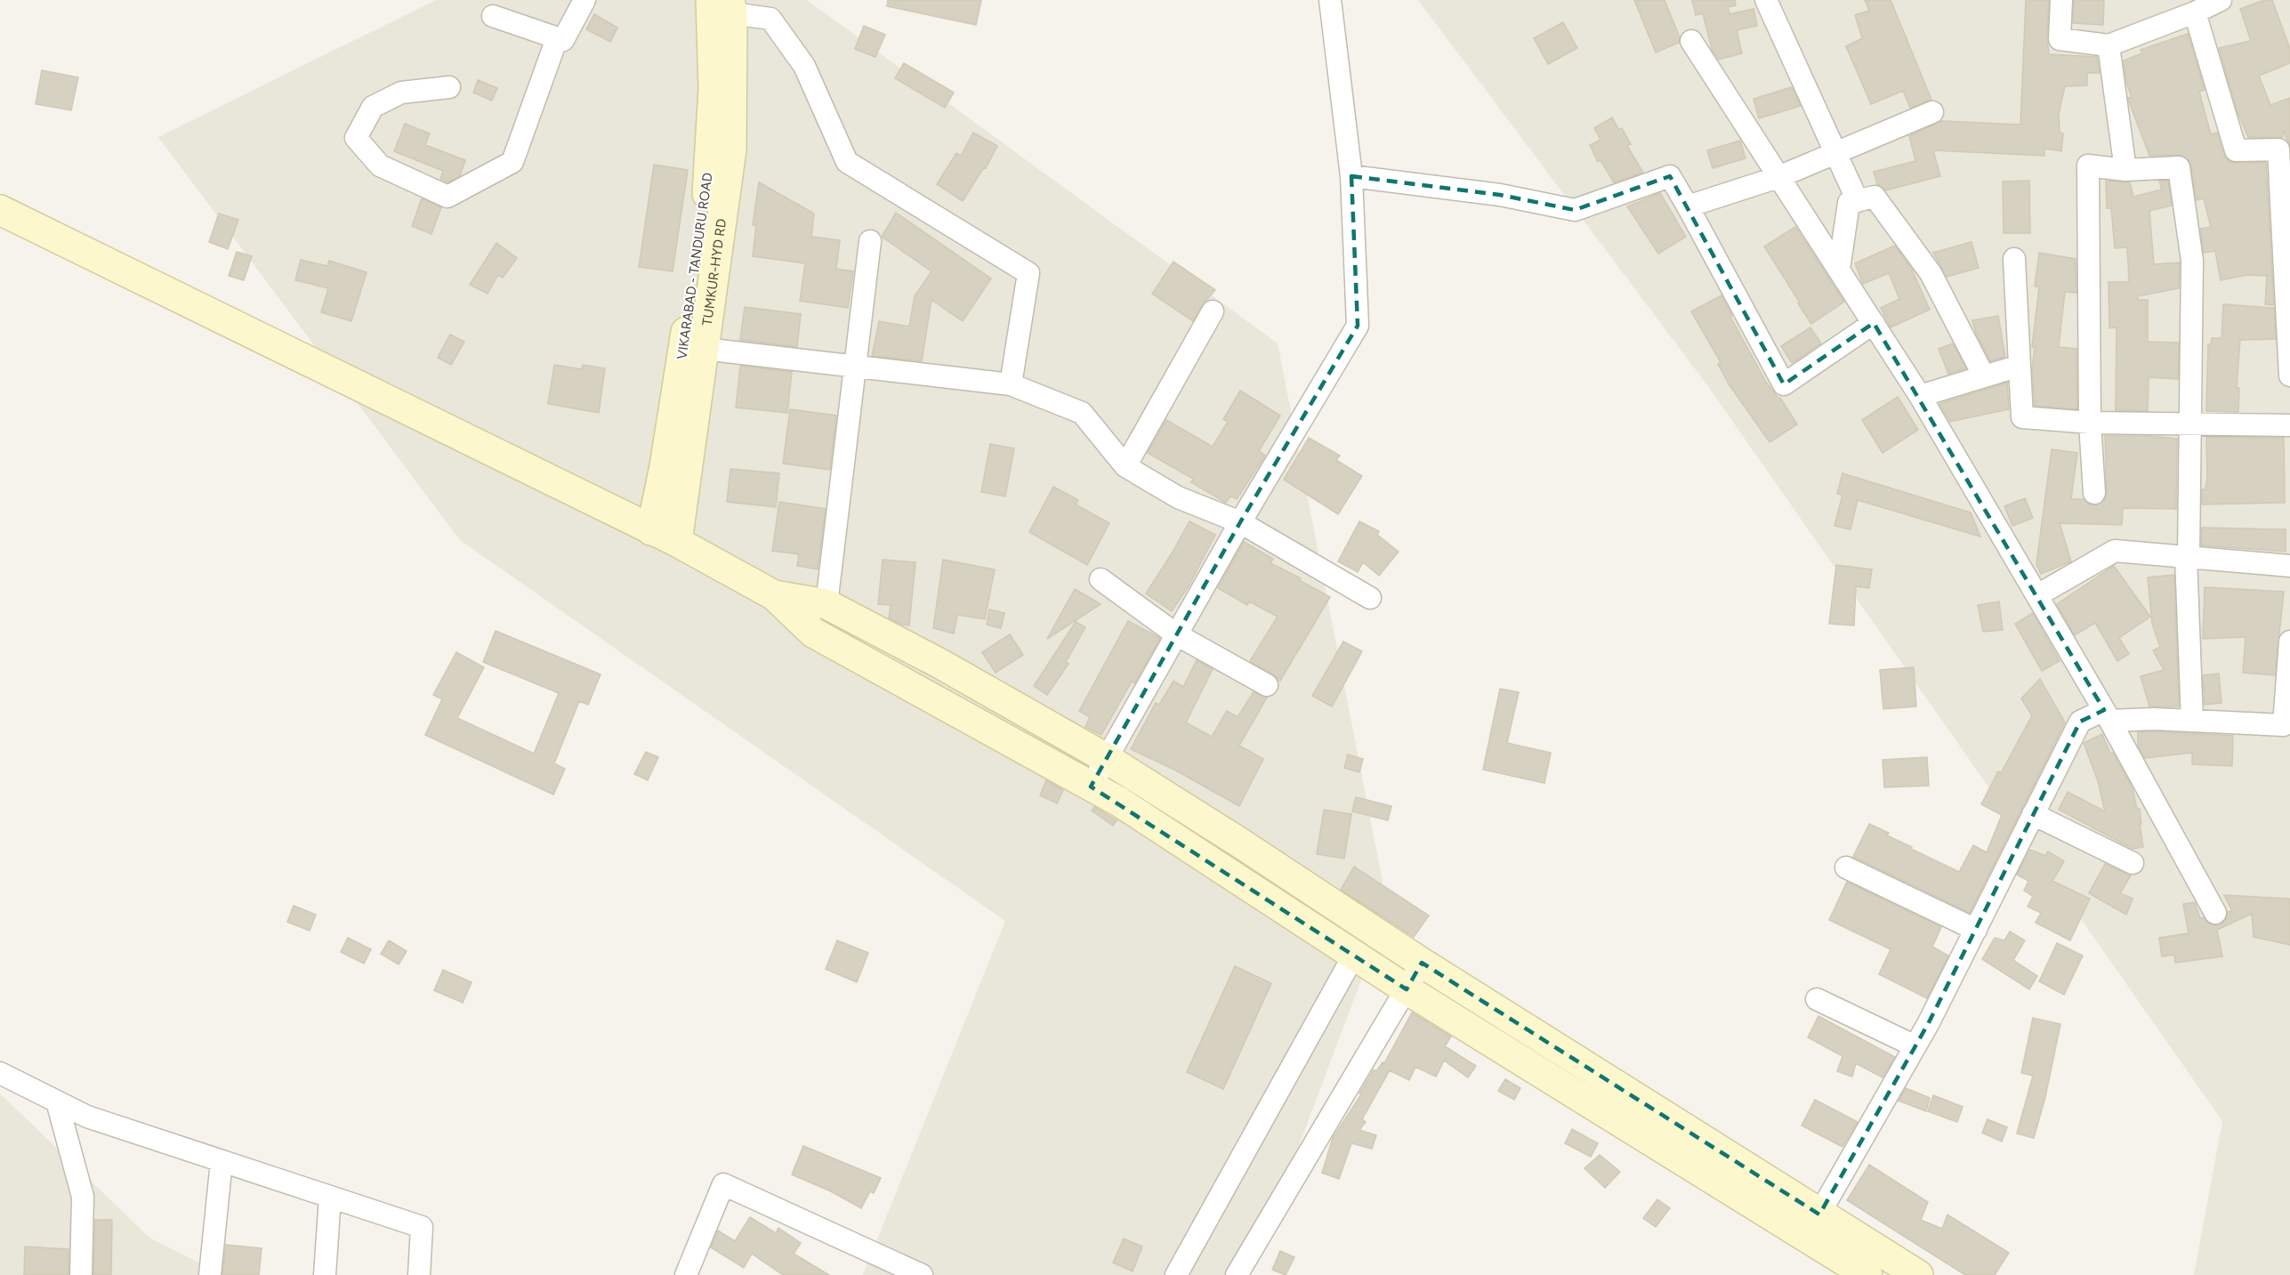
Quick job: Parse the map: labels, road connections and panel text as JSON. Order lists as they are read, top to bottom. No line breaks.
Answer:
{"streets":{"main road":["VIKARABAD - TANDURU ROAD","TUMKUR-HYD RD"]},"crossings":[["VIKARABAD - TANDURU ROAD","TUMKUR-HYD RD"]]}
